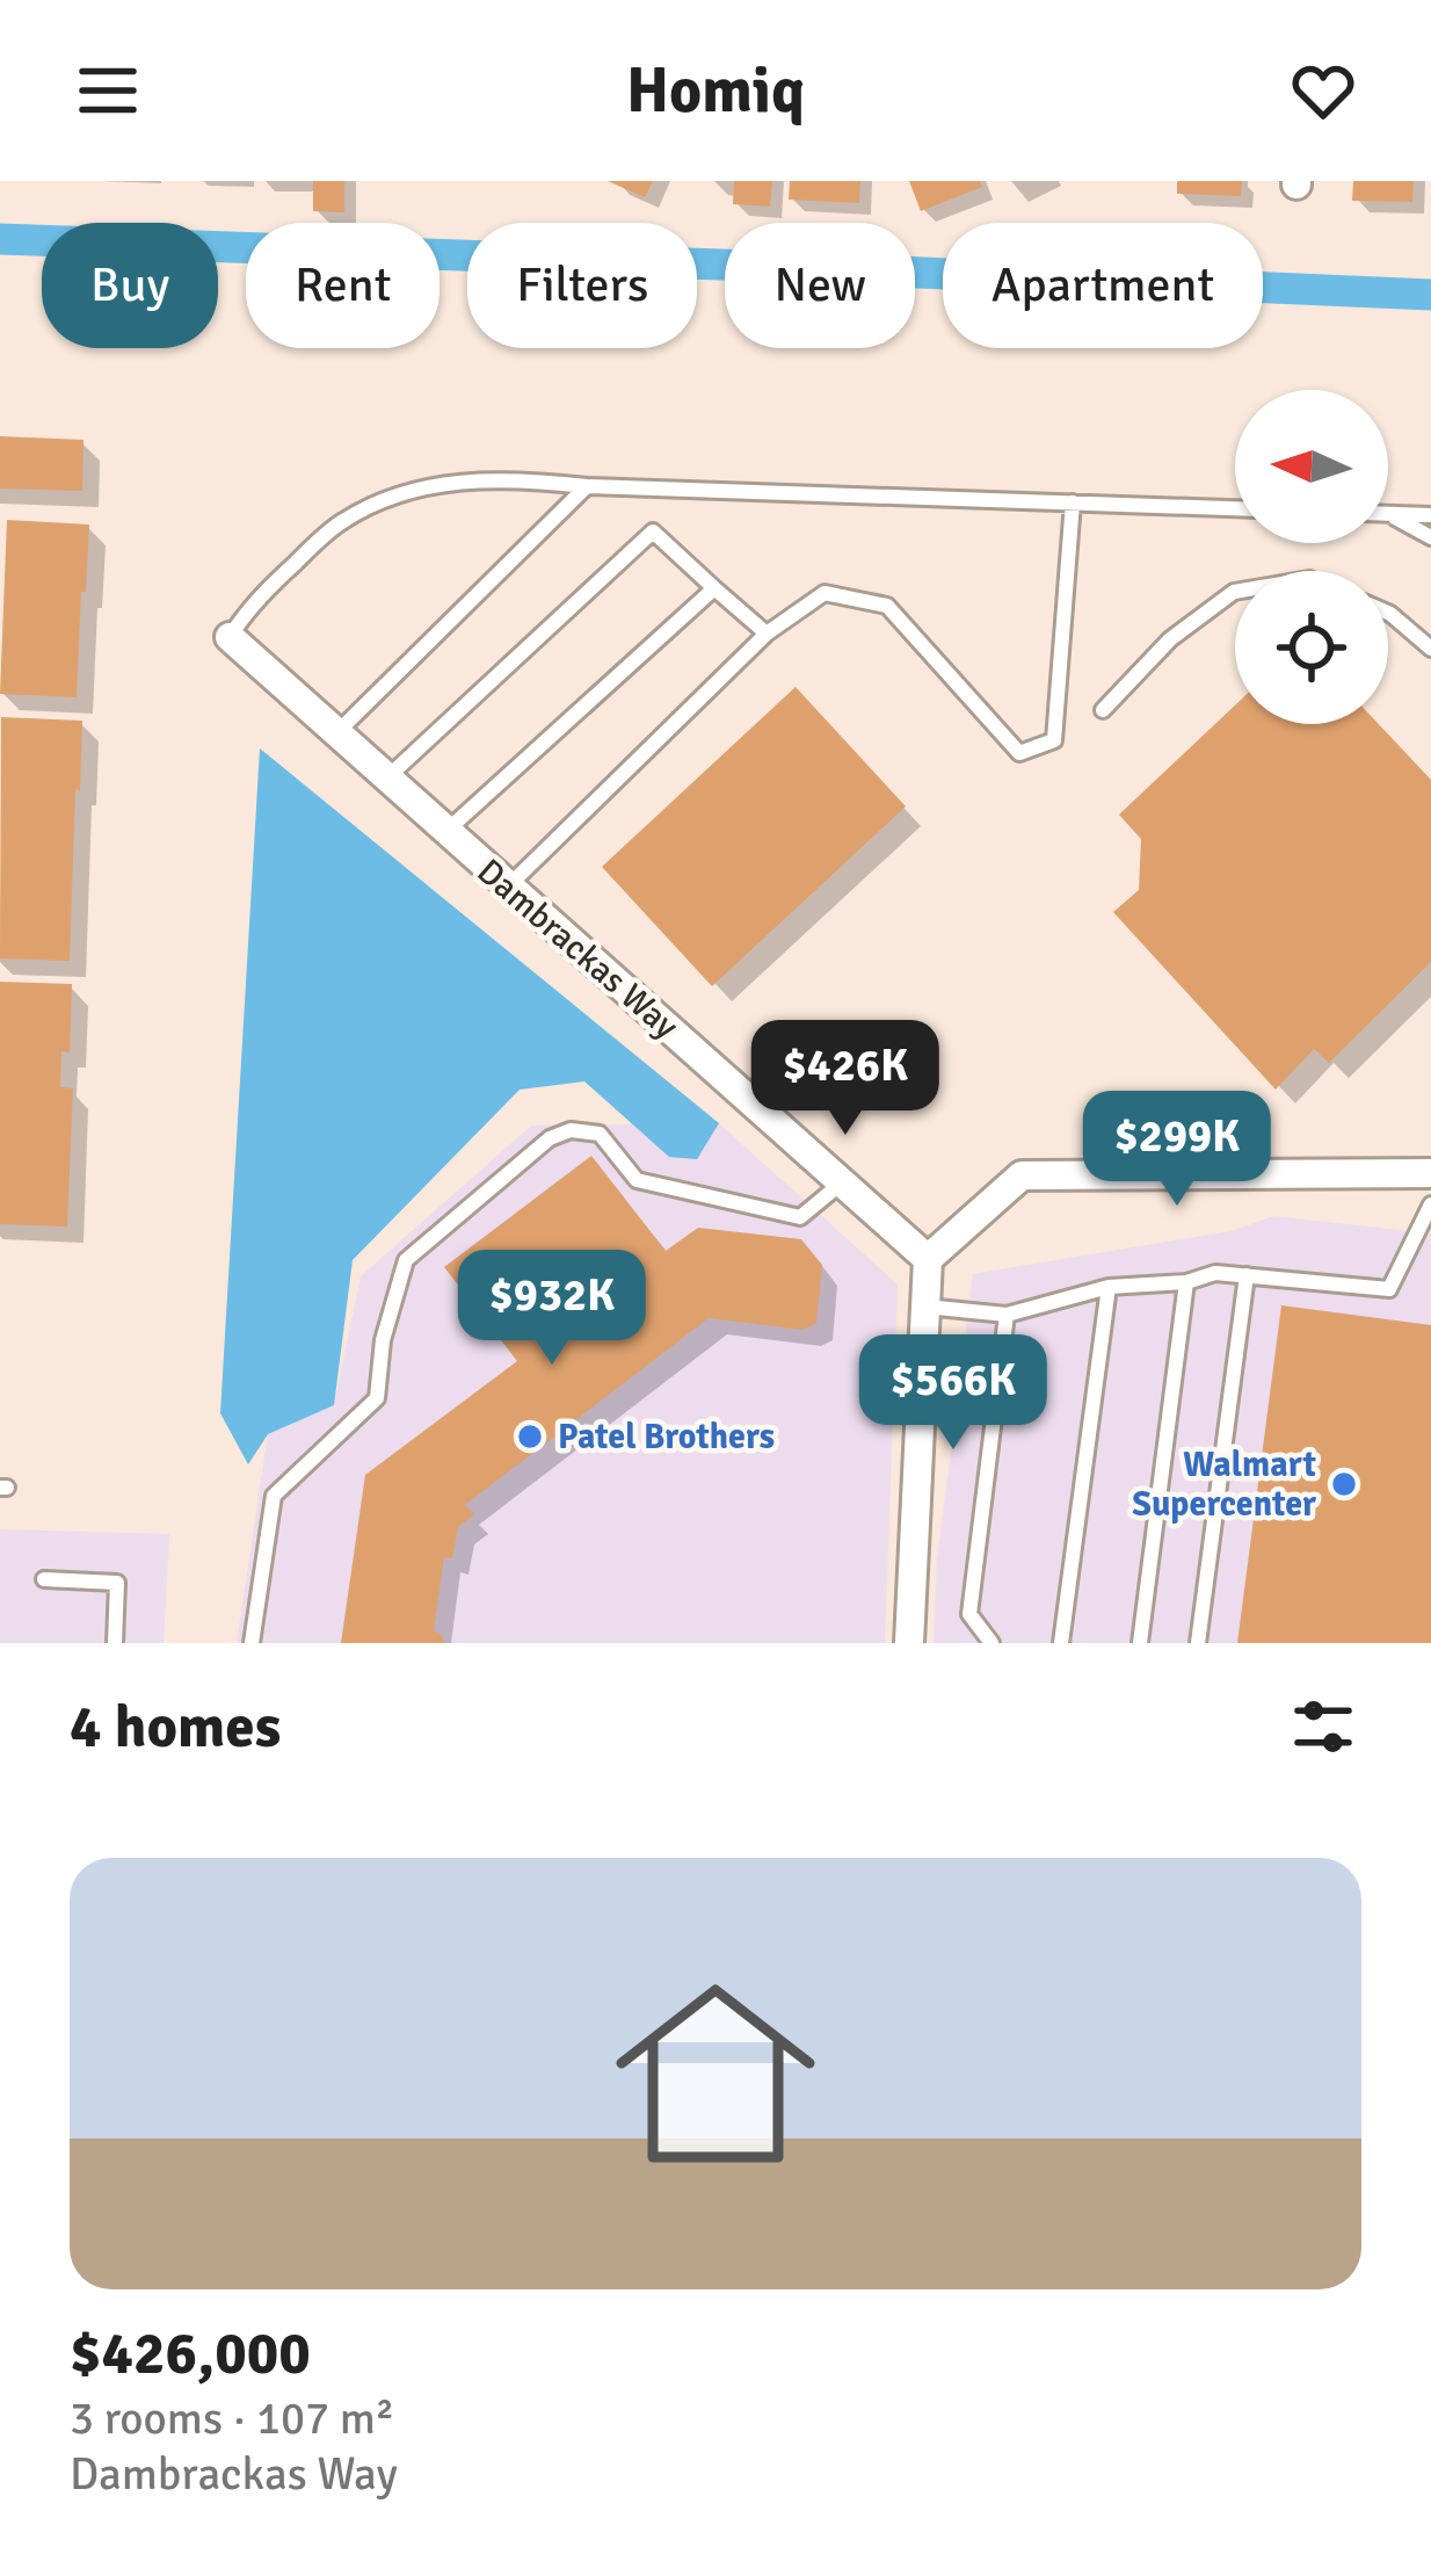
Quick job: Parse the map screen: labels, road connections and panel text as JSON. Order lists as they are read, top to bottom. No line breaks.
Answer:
{"streets":{"street":["Dambrackas Way"]},"places":["Patel Brothers","Walmart Supercenter"],"north":"left","page":{"header":"Homiq","chip":["Buy","Rent","Filters","New","Apartment"],"price":["$426K","$299K","$932K","$566K"],"heading":"4 homes","list":[{"name":"$426,000","note":"3 rooms · 107 m² · Dambrackas Way"}]}}
